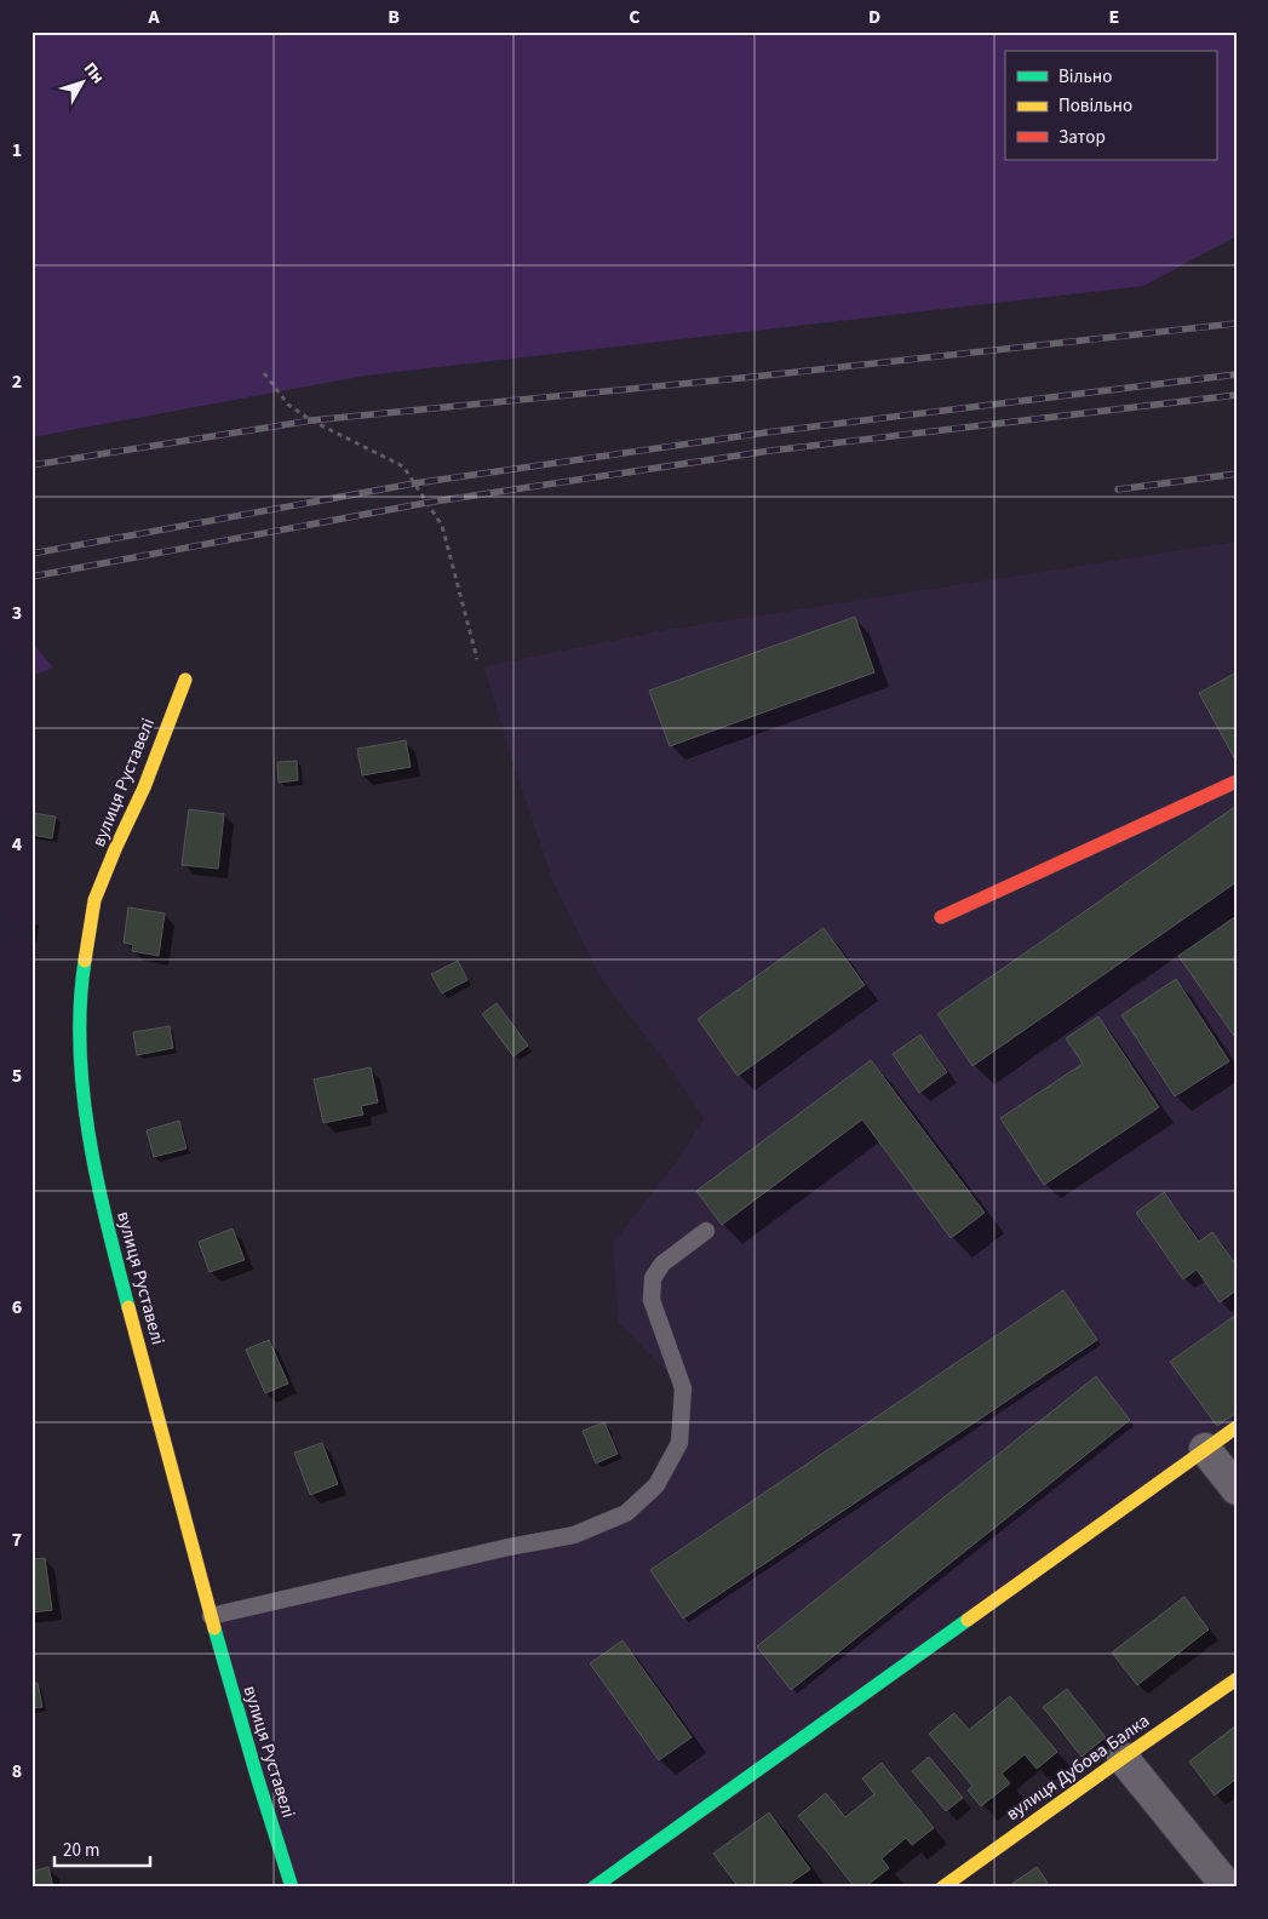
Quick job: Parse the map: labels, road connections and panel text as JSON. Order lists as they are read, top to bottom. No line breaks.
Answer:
{"streets":{"street":["вулиця Руставелі","вулиця Дубова Балка"]},"legend":["Вільно","Повільно","Затор"],"scale_bar":"20 m","north":"top right","grid":{"columns":["A","B","C","D","E"],"rows":["1","2","3","4","5","6","7","8"]}}
